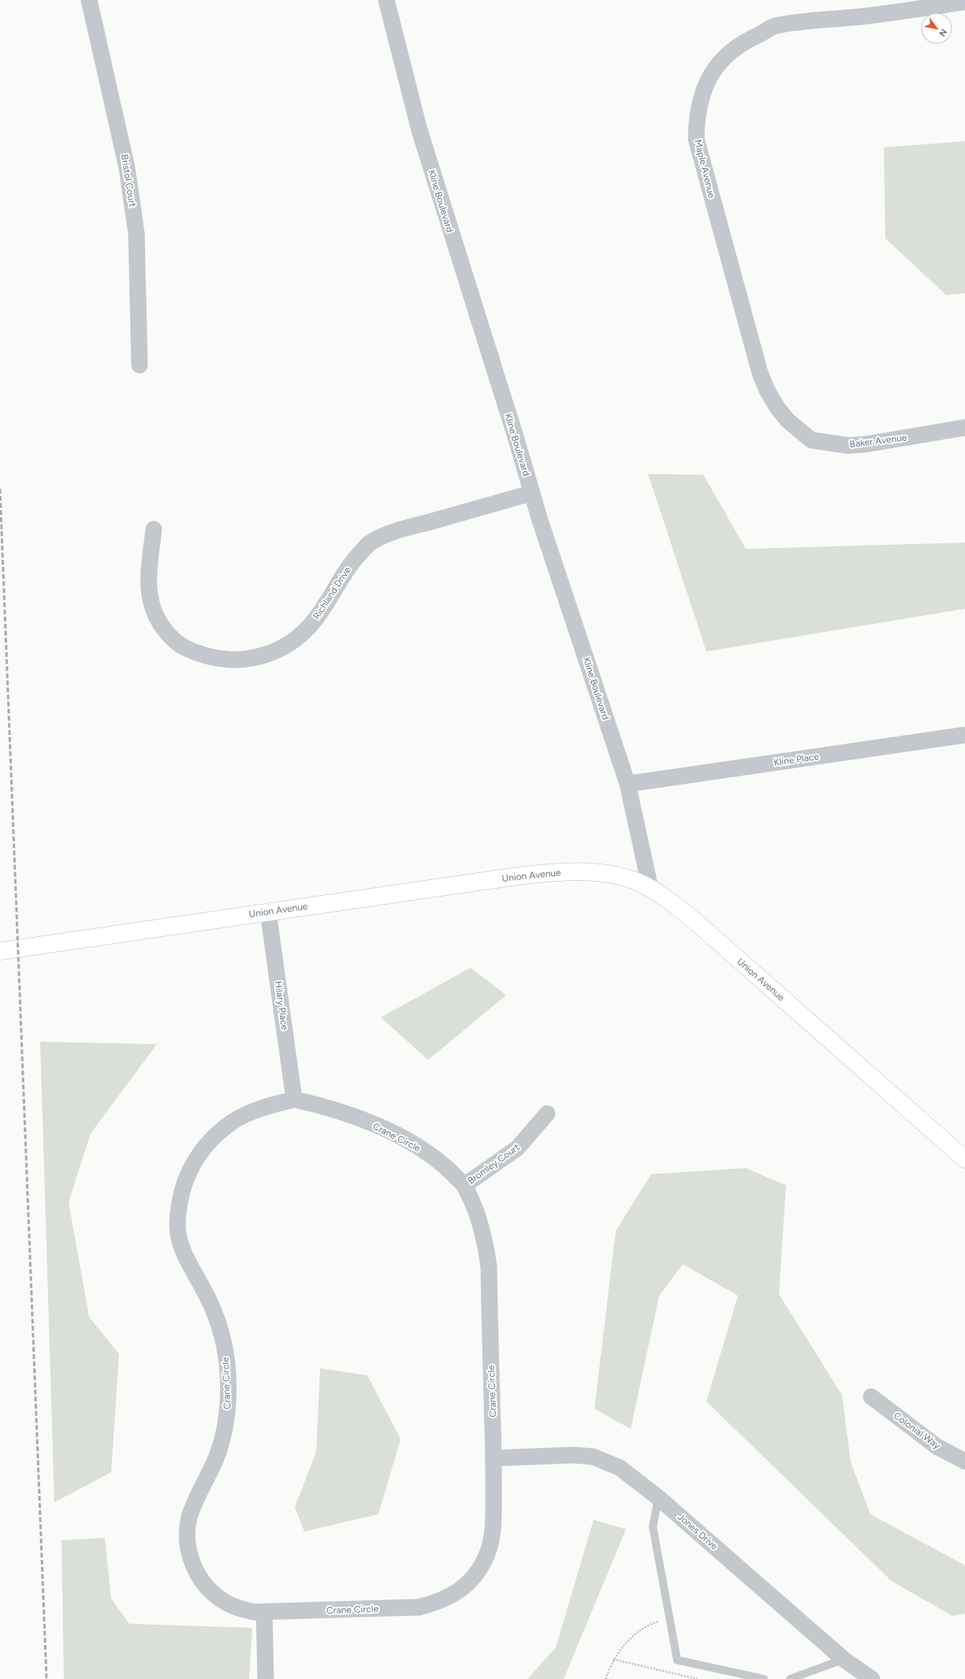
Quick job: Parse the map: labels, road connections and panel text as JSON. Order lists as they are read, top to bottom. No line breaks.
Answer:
{"streets":{"main road":["Union Avenue"],"street":["Maple Avenue","Bristol Court","Kline Boulevard","Baker Avenue","Richland Drive","Kline Place","Hilary Place","Crane Circle","Bromley Court","Colonial Way","Jones Drive"]},"crossings":[["Maple Avenue","Baker Avenue"],["Kline Boulevard","Richland Drive"],["Kline Boulevard","Kline Place"],["Kline Boulevard","Union Avenue"],["Union Avenue","Hilary Place"],["Hilary Place","Crane Circle"],["Crane Circle","Bromley Court"],["Crane Circle","Jones Drive"]],"north":"bottom right"}
